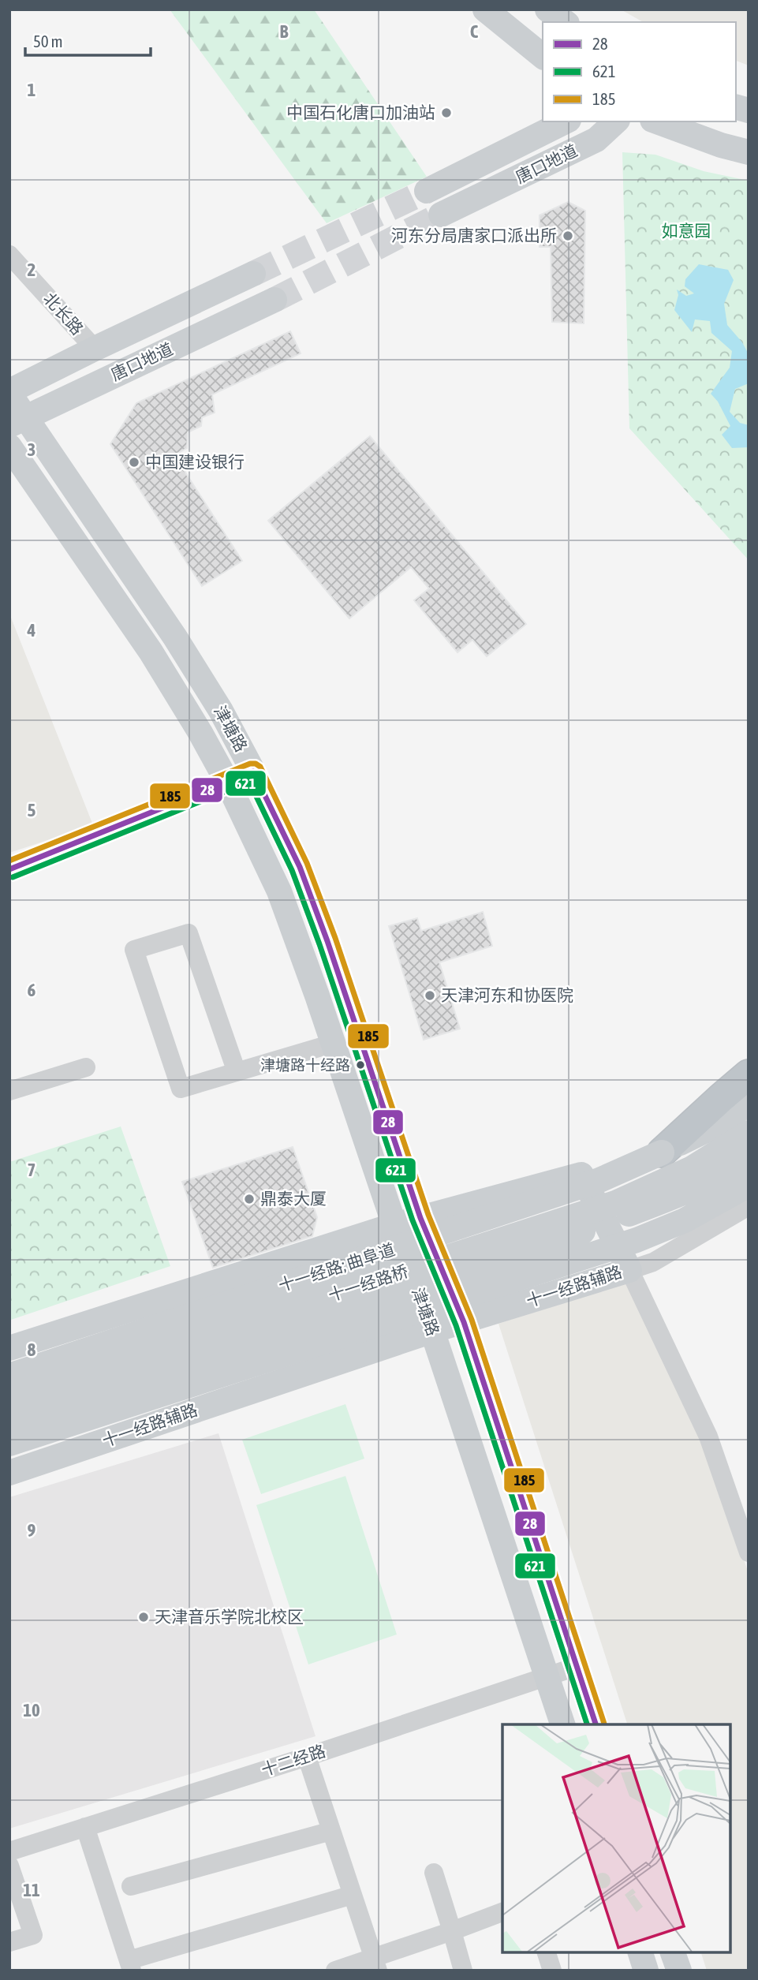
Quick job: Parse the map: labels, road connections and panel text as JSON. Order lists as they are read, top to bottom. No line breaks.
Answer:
{"streets":{"main road":["唐口地道","津塘路","十一经路; 曲阜道","十一经路桥","十一经路辅路"],"street":["北长路","十二经路"]},"crossings":[["唐口地道","北长路"],["唐口地道","津塘路"],["津塘路","十一经路辅路"],["津塘路","十二经路"]],"parks":["如意园"],"places":["中国石化唐口加油站","河东分局唐家口派出所","中国建设银行","天津河东和协医院","津塘路十经路","鼎泰大厦","天津音乐学院北校区"],"lines":["transit line 185","transit line 28","transit line 621"],"legend":["28","621","185"],"scale_bar":"50 m","grid":{"columns":["B","C"],"rows":["1","2","3","4","5","6","7","8","9","10","11"]}}
